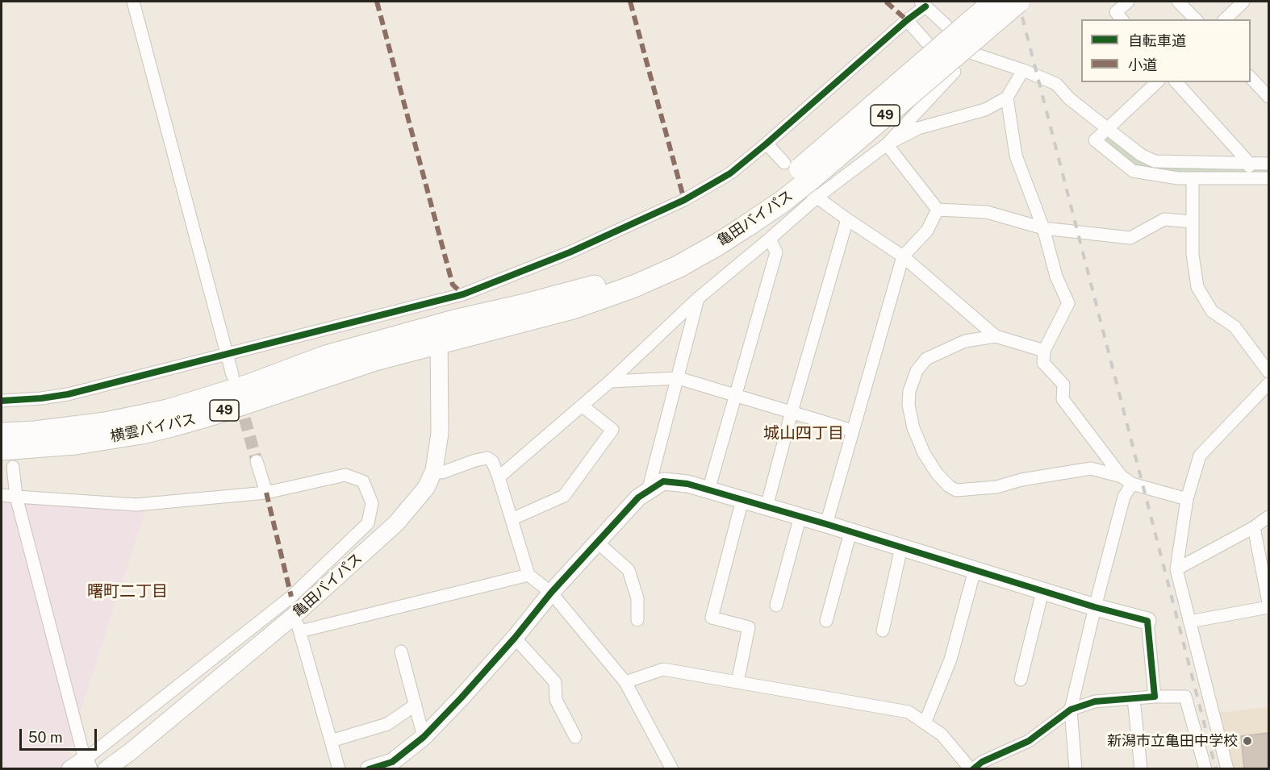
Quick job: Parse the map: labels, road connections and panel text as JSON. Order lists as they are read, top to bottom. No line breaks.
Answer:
{"streets":{"highway":["49","亀田バイパス","横雲バイパス"]},"crossings":[["亀田バイパス","横雲バイパス"]],"districts":["城山四丁目","曙町二丁目"],"places":["新潟市立亀田中学校"],"legend":["自転車道","小道"],"scale_bar":"50 m"}
